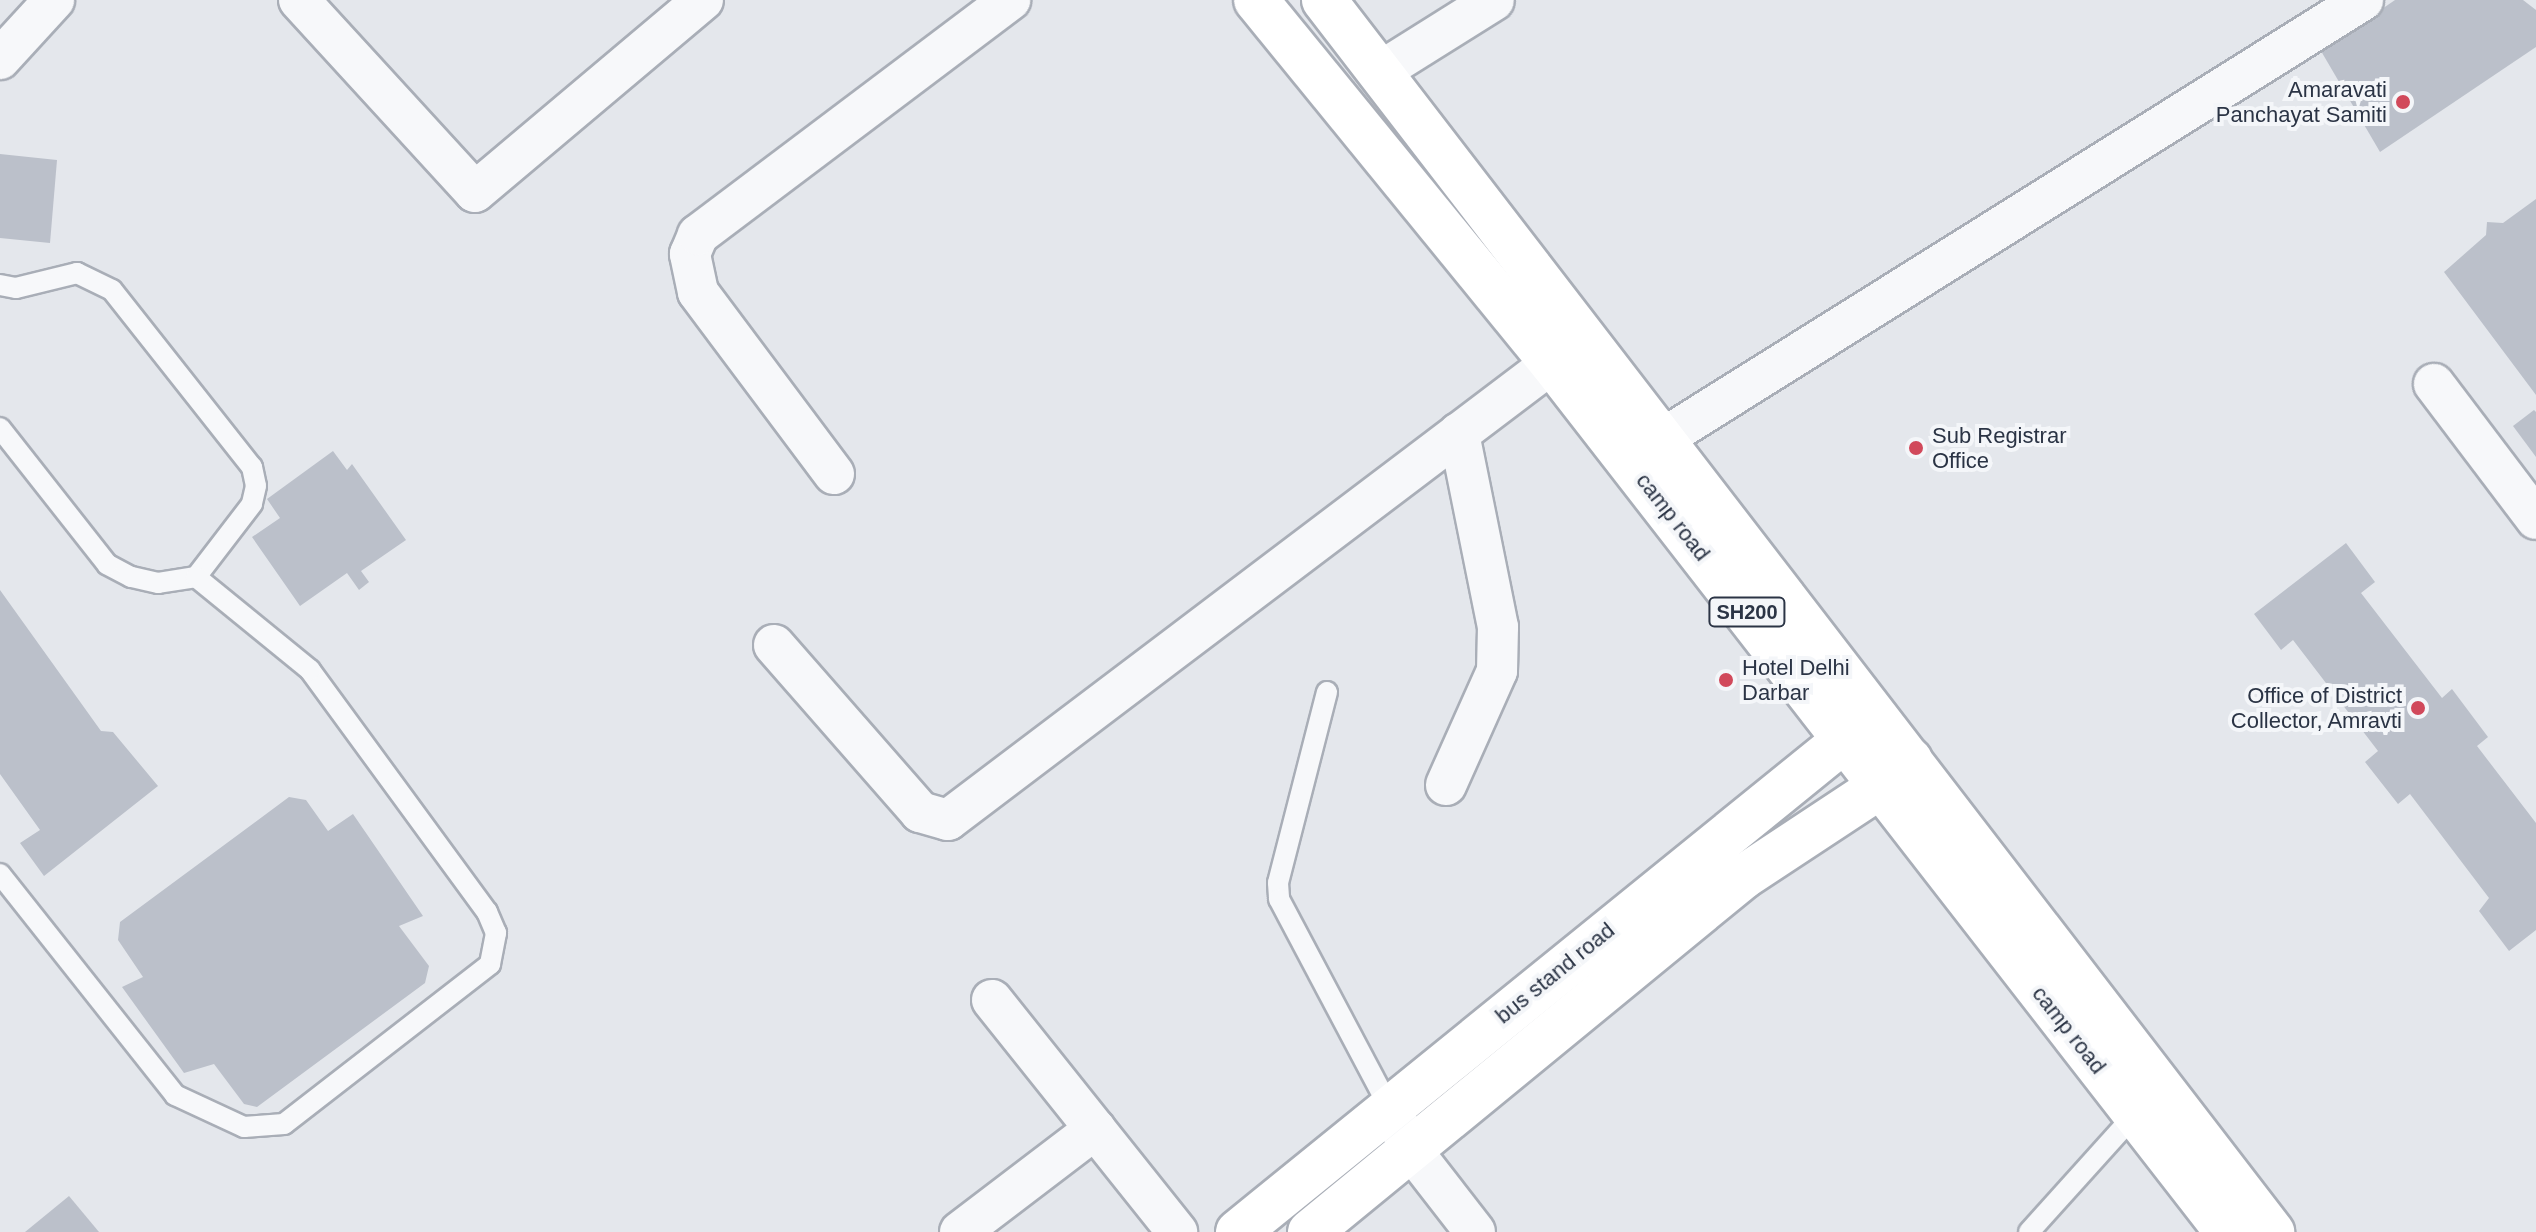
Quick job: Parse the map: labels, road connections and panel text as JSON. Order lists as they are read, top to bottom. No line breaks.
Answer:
{"streets":{"main road":["camp road","SH200","bus stand road"]},"crossings":[["camp road","bus stand road"]],"places":["Amaravati Panchayat Samiti","Sub Registrar Office","Hotel Delhi Darbar","Office of District Collector, Amravti"]}
